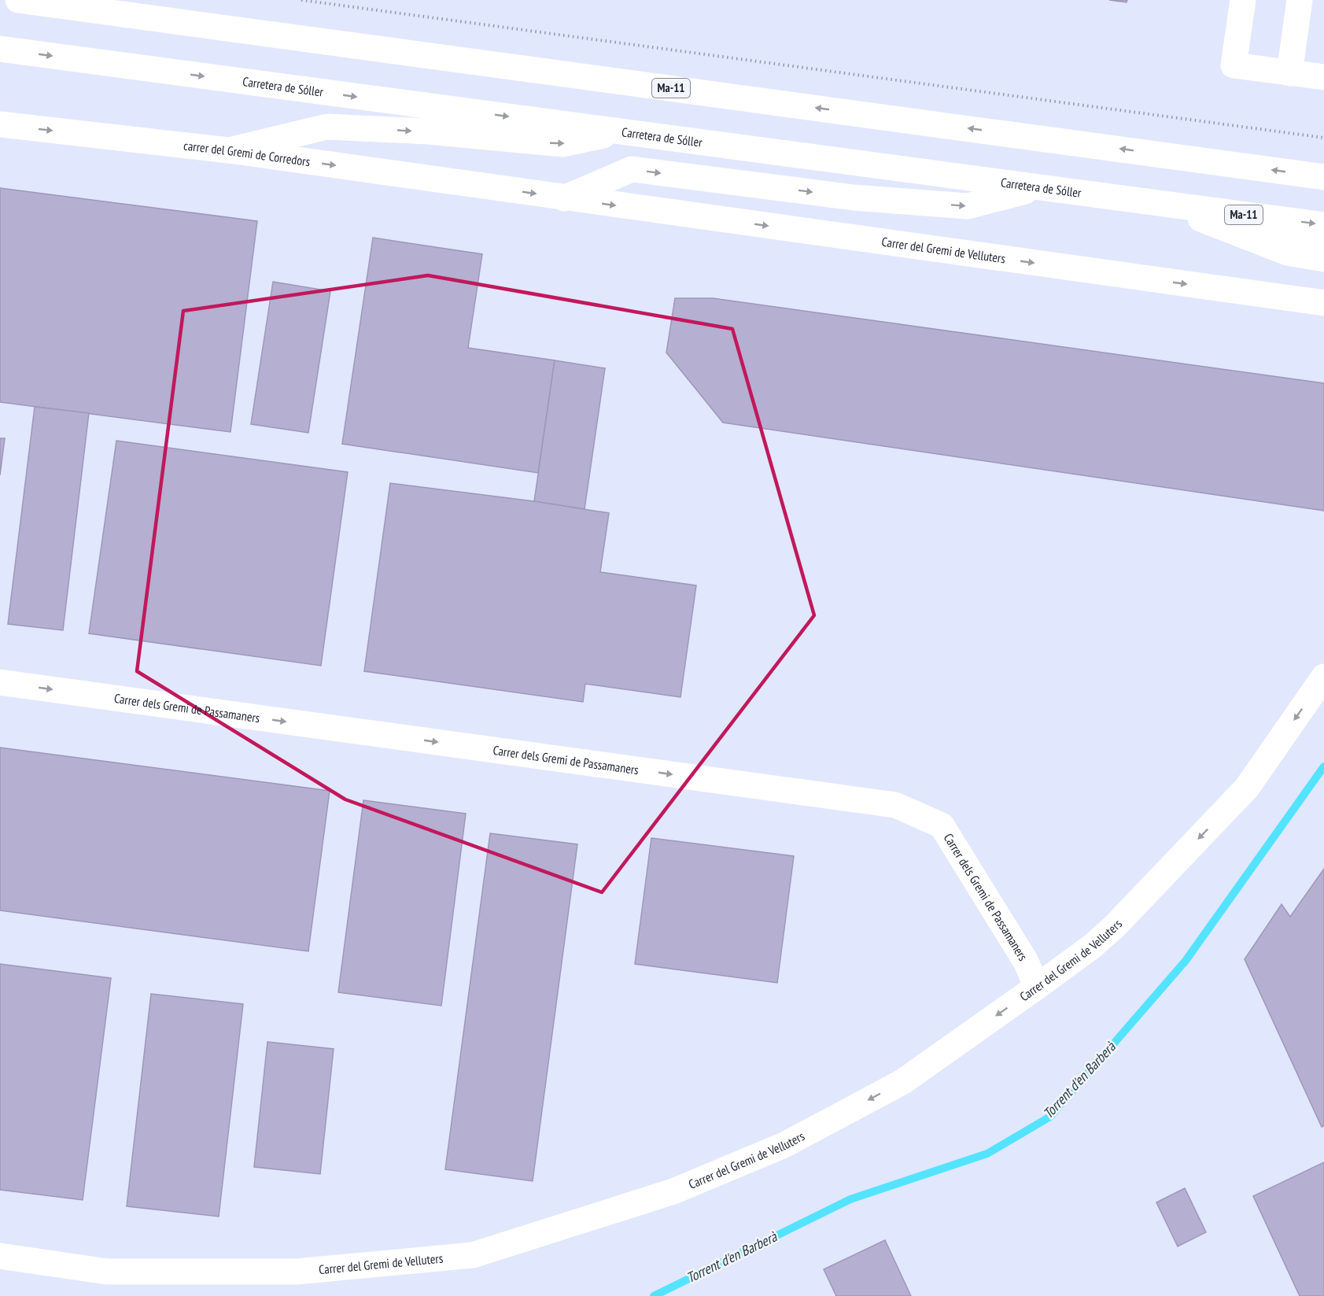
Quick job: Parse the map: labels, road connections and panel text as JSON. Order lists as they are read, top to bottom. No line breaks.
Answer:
{"streets":{"street":["Carretera de Sóller","Ma-11","carrer del Gremi de Corredors","Carrer del Gremi de Velluters","Carrer dels Gremi de Passamaners"]},"crossings":[["carrer del Gremi de Corredors","Carrer del Gremi de Velluters"],["Carrer del Gremi de Velluters","Carrer dels Gremi de Passamaners"]],"one_way":["Carrer dels Gremi de Passamaners"],"water":["Torrent d'en Barberà"]}
